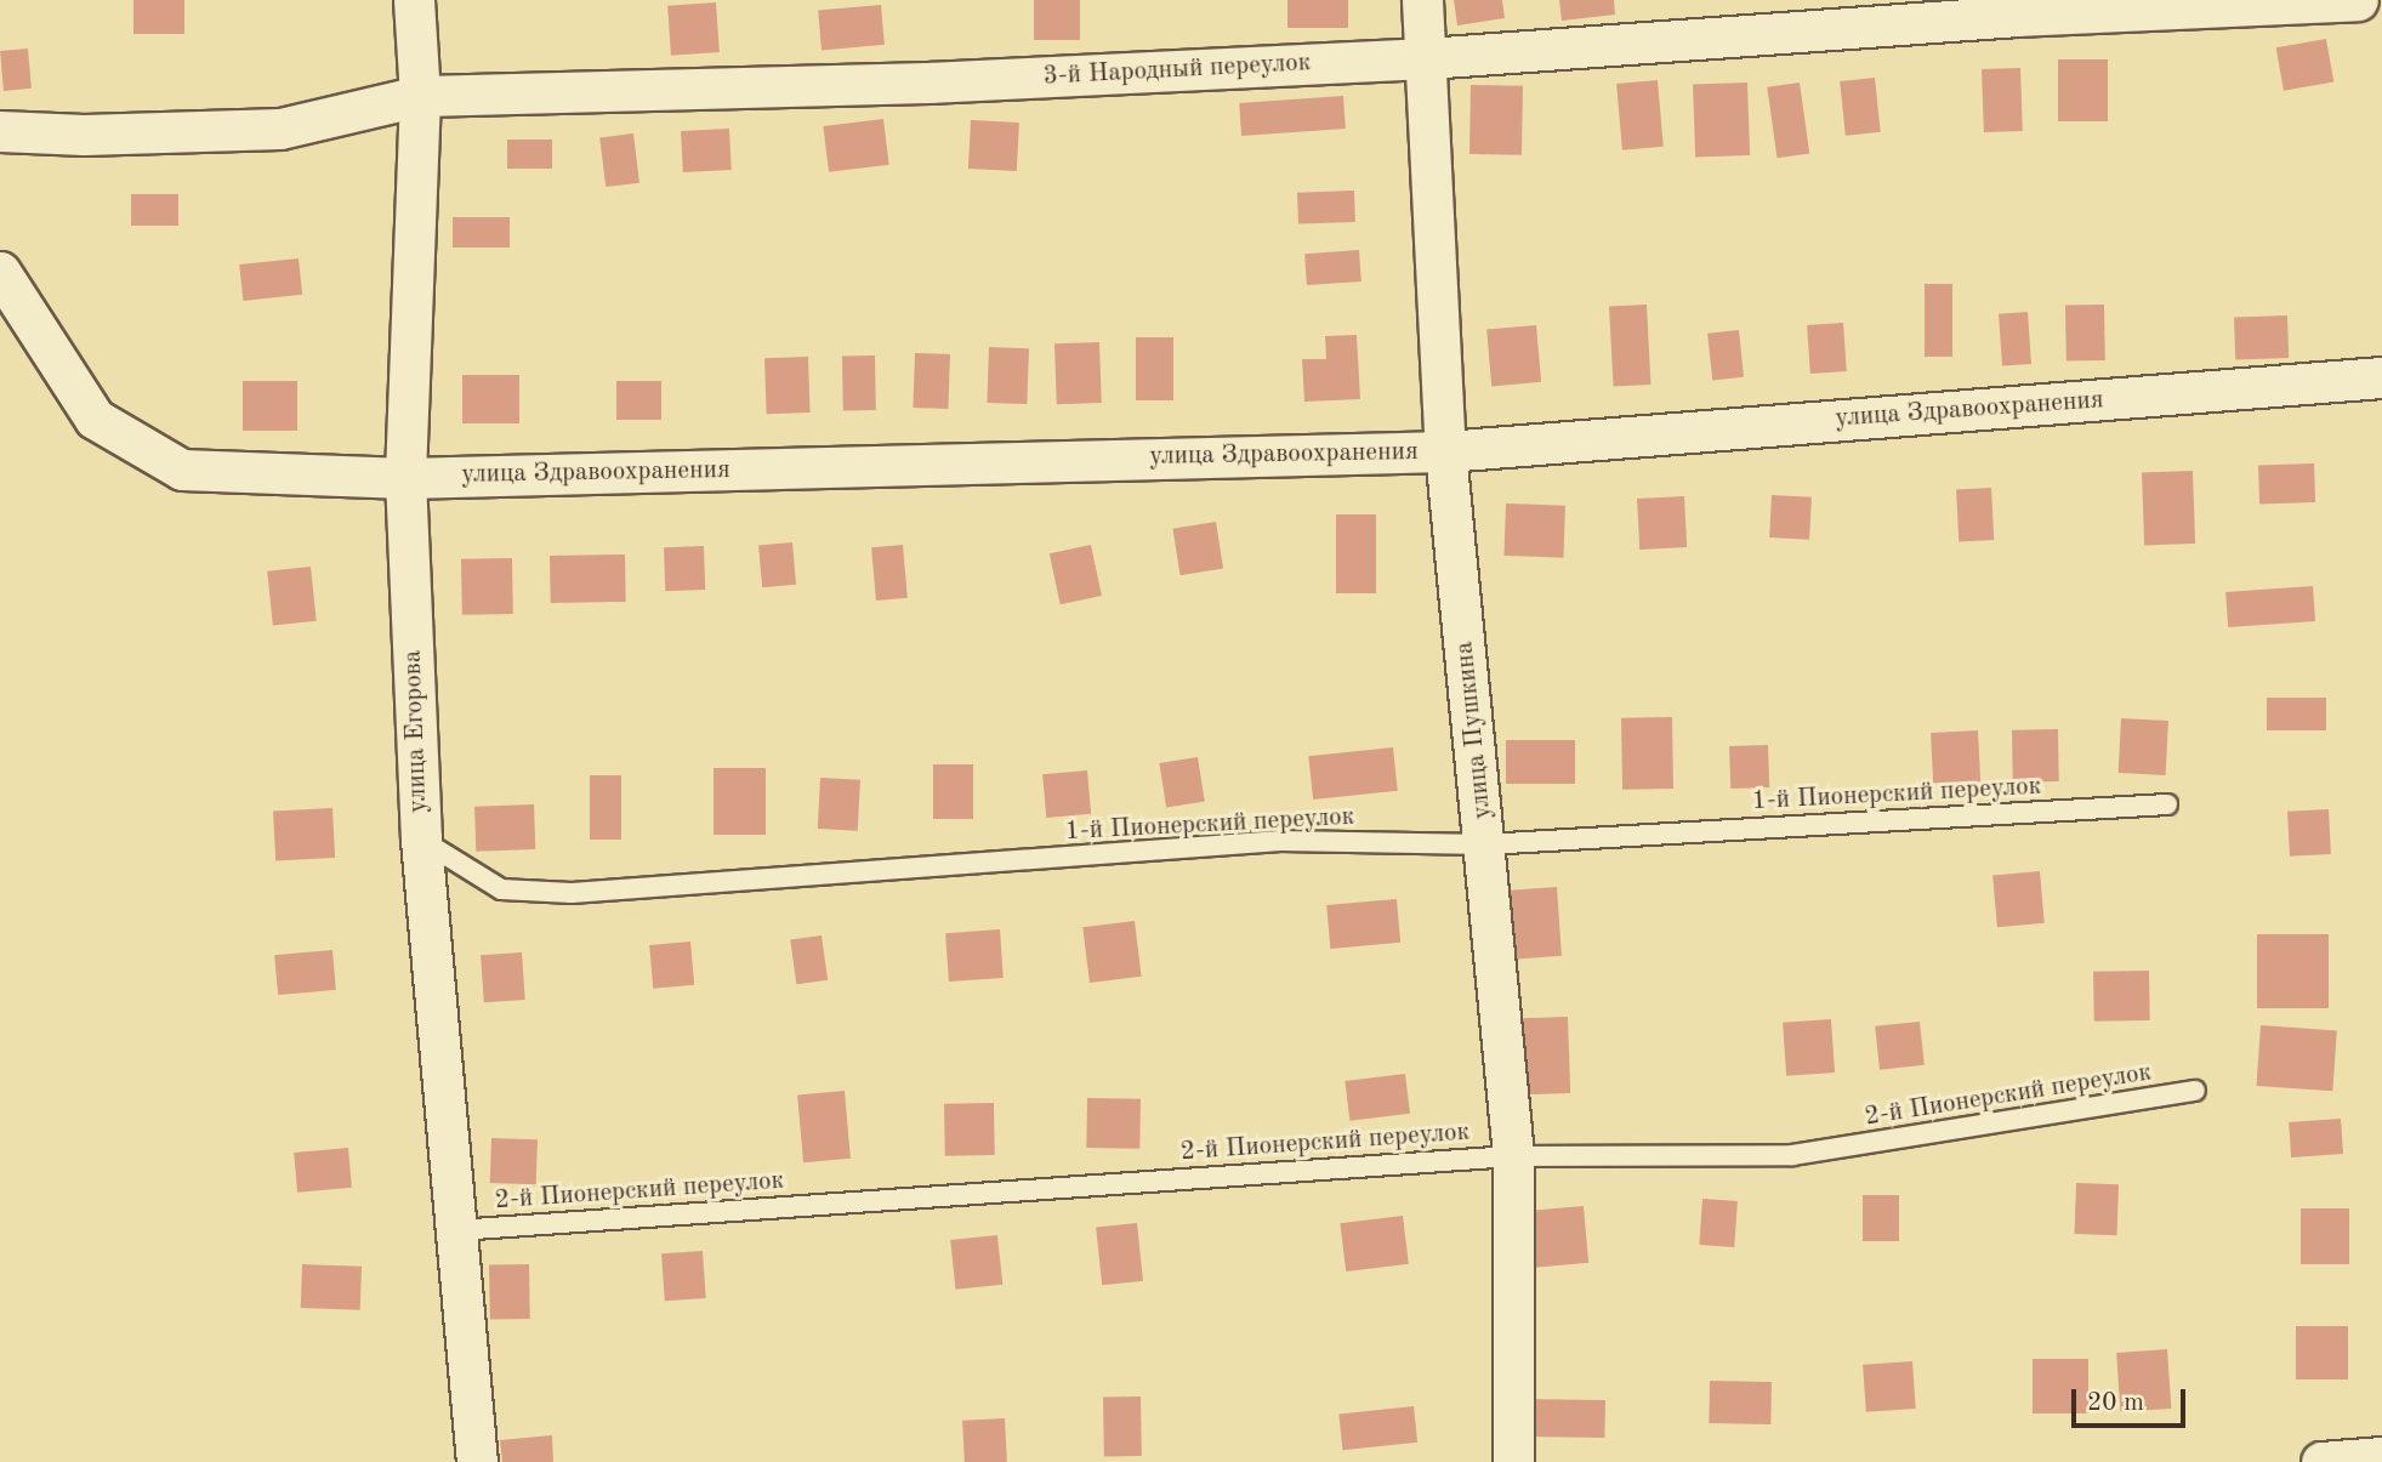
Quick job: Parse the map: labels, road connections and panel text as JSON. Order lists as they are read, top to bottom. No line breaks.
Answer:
{"streets":{"street":["3-й Народный переулок","улица Здравоохранения","улица Пушкина","улица Егорова"],"lane":["1-й Пионерский переулок","2-й Пионерский переулок"]},"crossings":[["3-й Народный переулок","улица Пушкина"],["3-й Народный переулок","улица Егорова"],["улица Здравоохранения","улица Пушкина"],["улица Здравоохранения","улица Егорова"],["улица Пушкина","1-й Пионерский переулок"],["улица Пушкина","2-й Пионерский переулок"],["улица Егорова","1-й Пионерский переулок"],["улица Егорова","2-й Пионерский переулок"]],"scale_bar":"20 m"}
